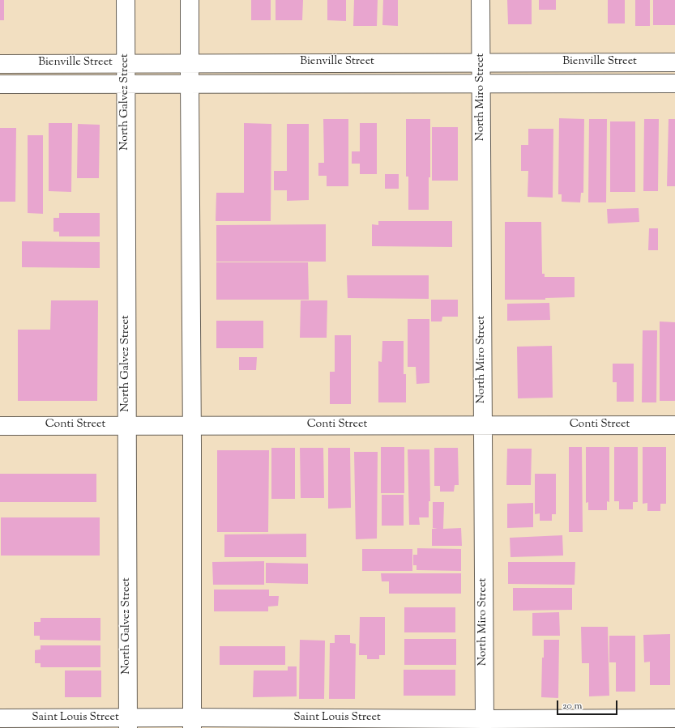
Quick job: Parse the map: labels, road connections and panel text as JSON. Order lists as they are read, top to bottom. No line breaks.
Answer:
{"streets":{"street":["Bienville Street","North Miro Street","North Galvez Street","Conti Street","Saint Louis Street"]},"crossings":[["Bienville Street","North Miro Street"],["Bienville Street","North Galvez Street"],["North Miro Street","Conti Street"],["North Miro Street","Saint Louis Street"],["North Galvez Street","Conti Street"],["North Galvez Street","Saint Louis Street"]],"scale_bar":"20 m"}
